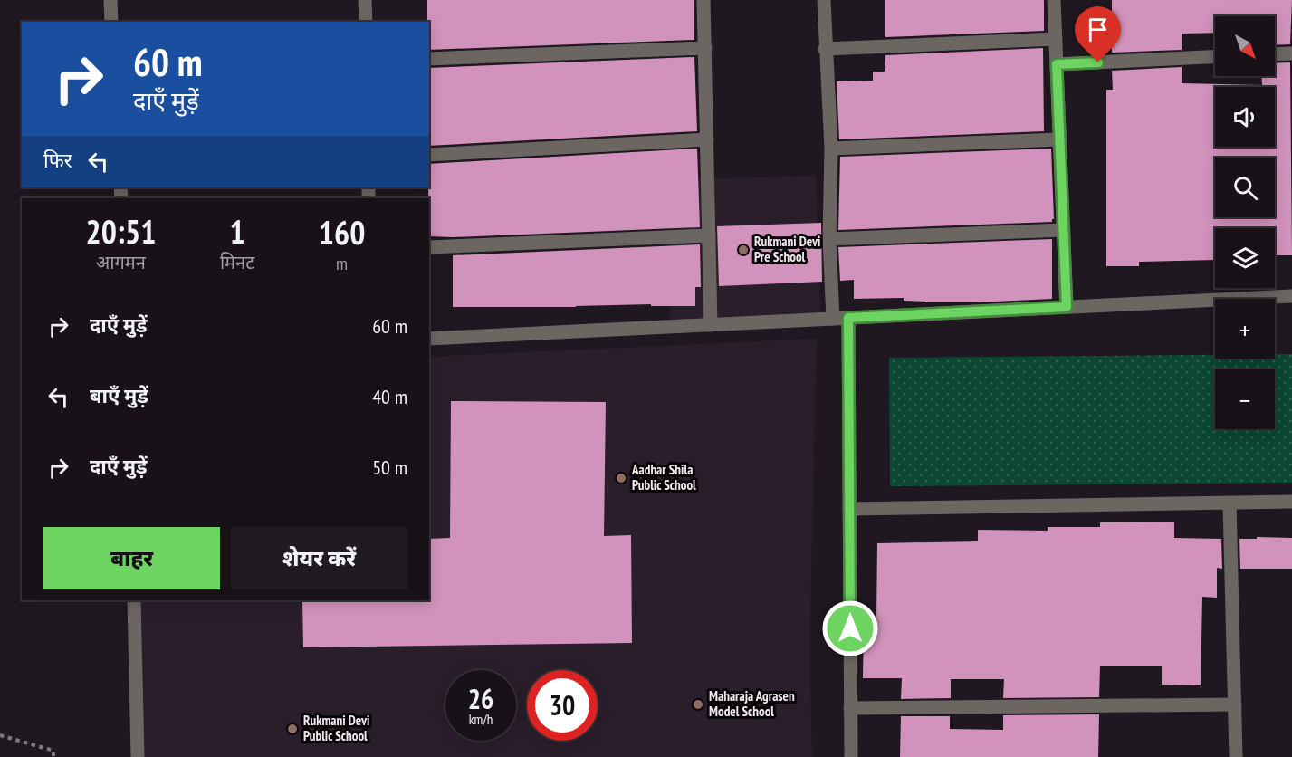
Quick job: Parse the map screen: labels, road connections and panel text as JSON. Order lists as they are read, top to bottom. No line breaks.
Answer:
{"places":["Rukmani Devi Pre School","Aadhar Shila Public School","Maharaja Agrasen Model School","Rukmani Devi Public School"],"north":"bottom right","page":{"map_buttons":["+","−"],"turn":["60 m","दाएँ मुड़ें"],"then":"फिर","eta":["20:51","आगमन","1","मिनट","160","m"],"list":[{"name":"दाएँ मुड़ें","value":"60 m"},{"name":"बाएँ मुड़ें","value":"40 m"},{"name":"दाएँ मुड़ें","value":"50 m"}],"buttons":["बाहर","शेयर करें"],"speed":"26 km/h","limit":"30"}}
